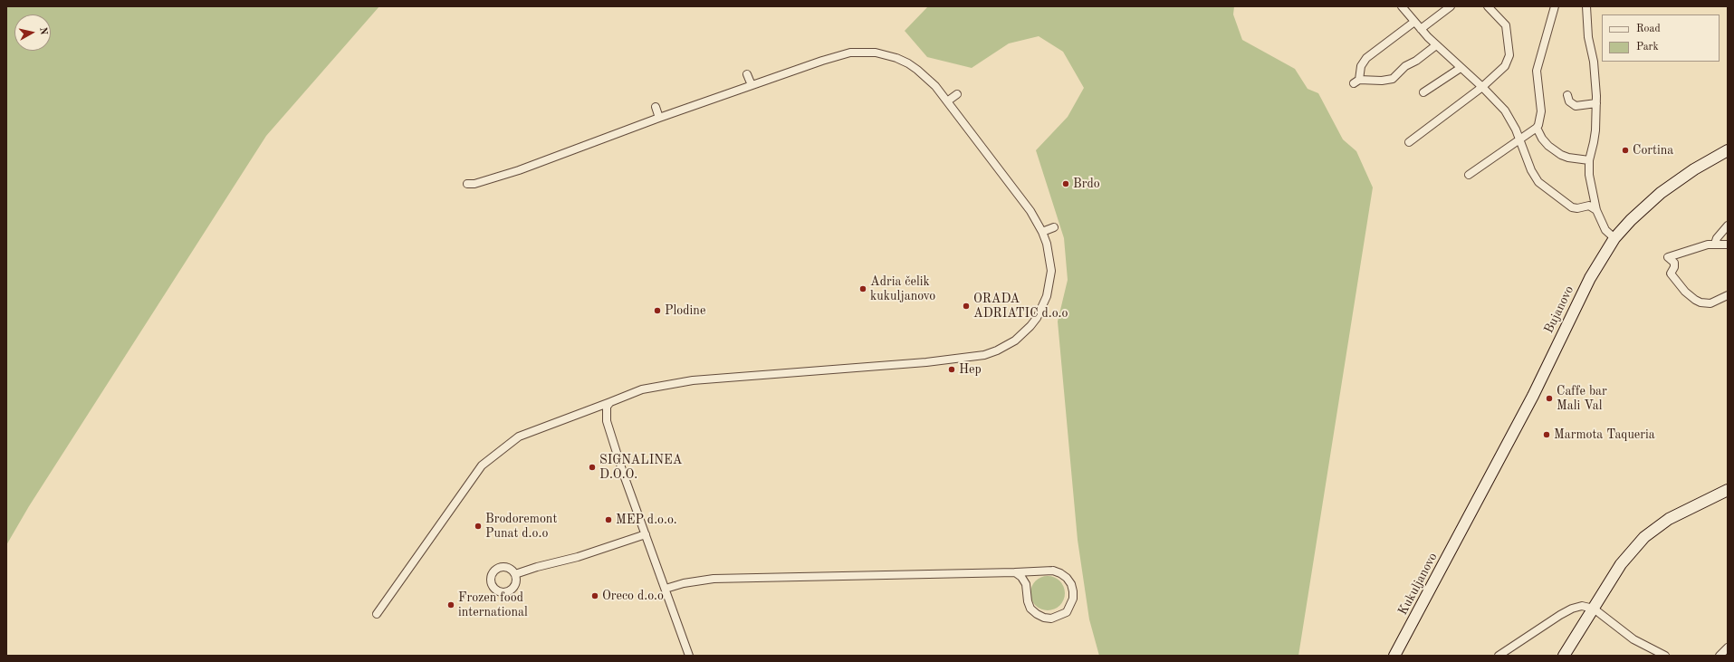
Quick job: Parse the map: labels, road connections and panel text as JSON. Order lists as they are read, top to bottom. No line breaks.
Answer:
{"streets":{"main road":["Bujanovo","Kukuljanovo"]},"crossings":[["Bujanovo","Kukuljanovo"]],"places":["Cortina","Brdo","Adria čelik kukuljanovo","ORADA ADRIATIC d.o.o","Plodine","Hep","Caffe bar Mali Val","Marmota Taqueria","SIGNALINEA D.O.O.","MEP d.o.o.","Brodoremont Punat d.o.o","Oreco d.o.o","Frozen food international"],"legend":["Road","Park"],"north":"right"}
